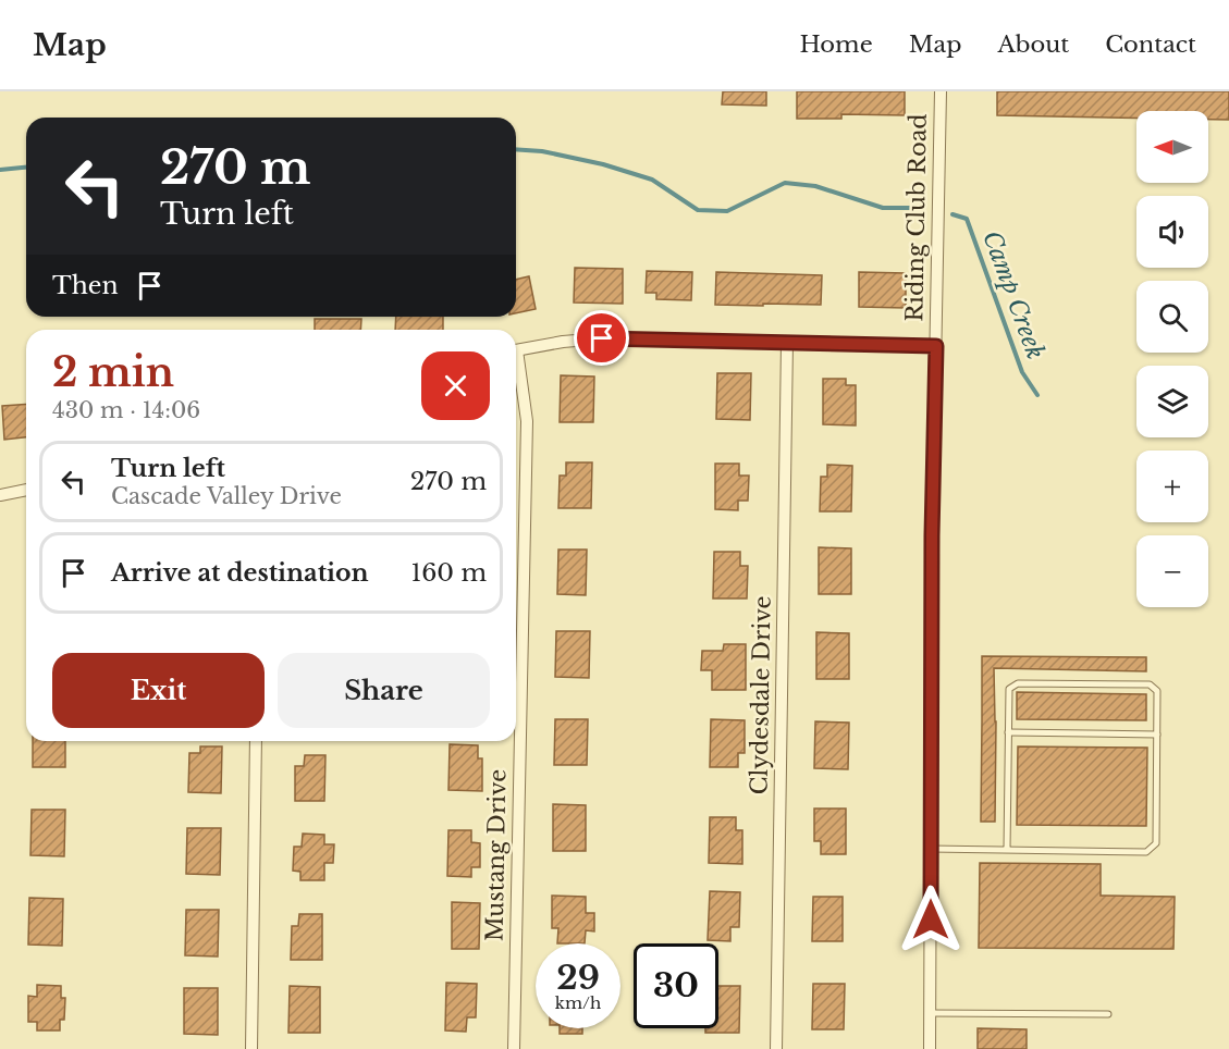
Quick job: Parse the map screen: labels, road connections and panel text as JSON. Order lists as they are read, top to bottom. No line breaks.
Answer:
{"streets":{"street":["Riding Club Road","Clydesdale Drive","Mustang Drive"]},"water":["Camp Creek"],"north":"left","page":{"header":"Map","nav":["Home","Map","About","Contact"],"map_buttons":["+","−"],"turn":["270 m","Turn left"],"then":"Then","heading":["2 min","430 m · 14:06"],"list":[{"name":"Turn left","note":"Cascade Valley Drive","value":"270 m"},{"name":"Arrive at destination","value":"160 m"}],"buttons":["Exit","Share"],"speed":"29 km/h","limit":"30"}}
